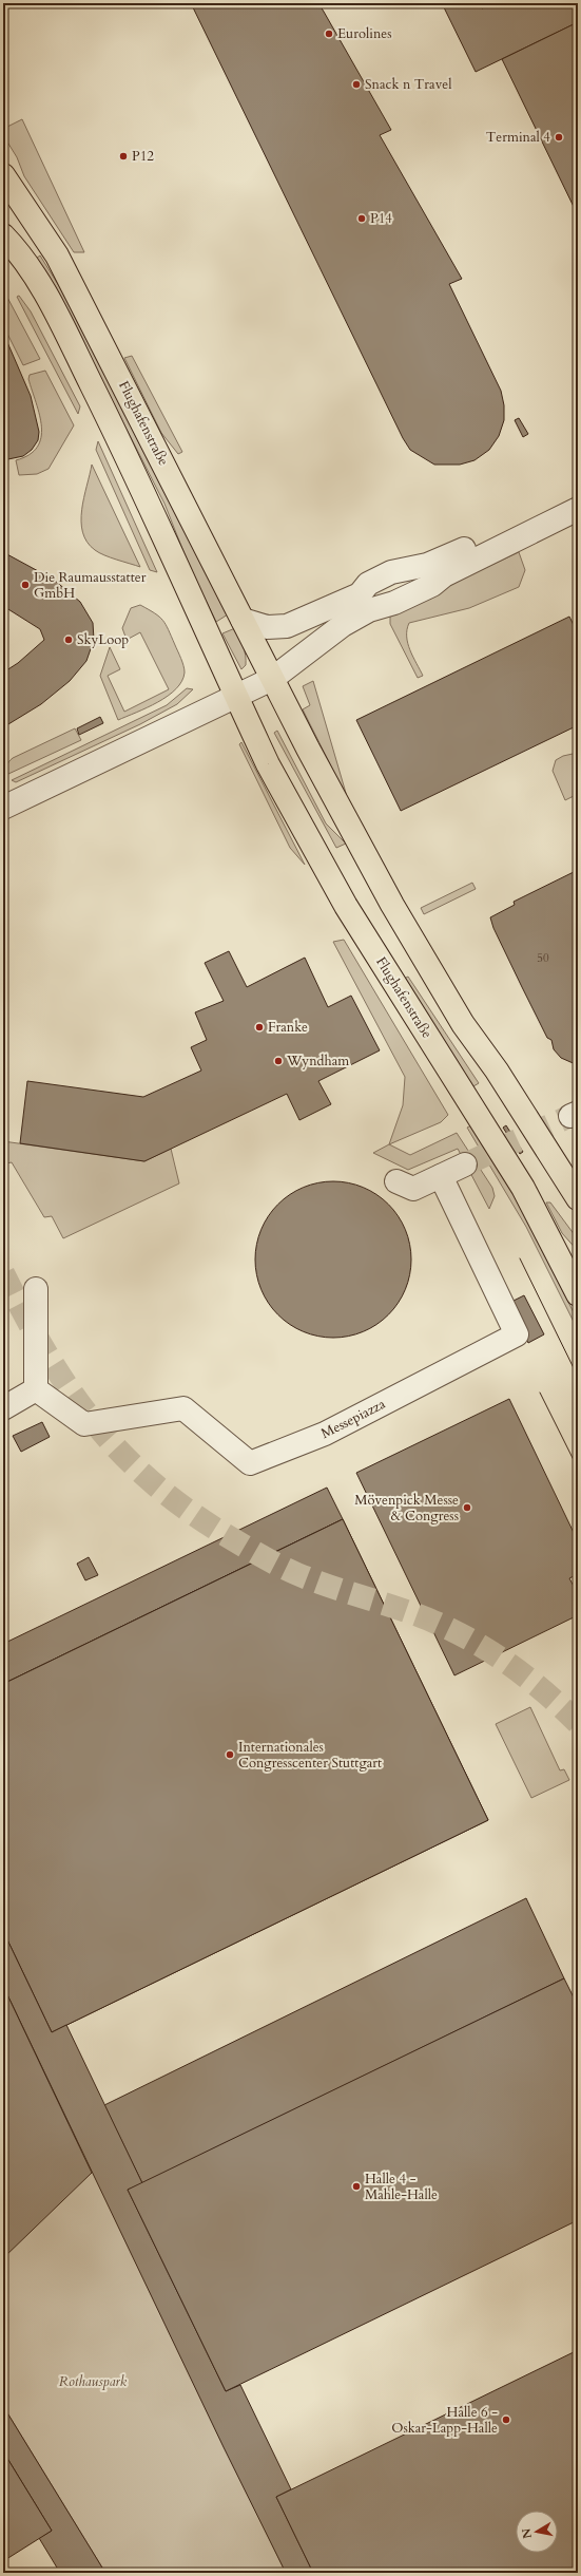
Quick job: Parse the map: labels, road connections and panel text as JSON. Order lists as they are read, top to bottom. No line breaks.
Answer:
{"streets":{"main road":["Flughafenstraße"],"street":["Messepiazza"]},"parks":["Rothauspark"],"places":["Eurolines","Snack n Travel","Terminal 4","P12","P14","Die Raumausstatter GmbH","SkyLoop","Franke","Wyndham","Mövenpick Messe & Congress","Internationales Congresscenter Stuttgart","Halle 4 - Mahle-Halle","Halle 6 - Oskar-Lapp-Halle"],"house_numbers":["50"],"north":"left"}
